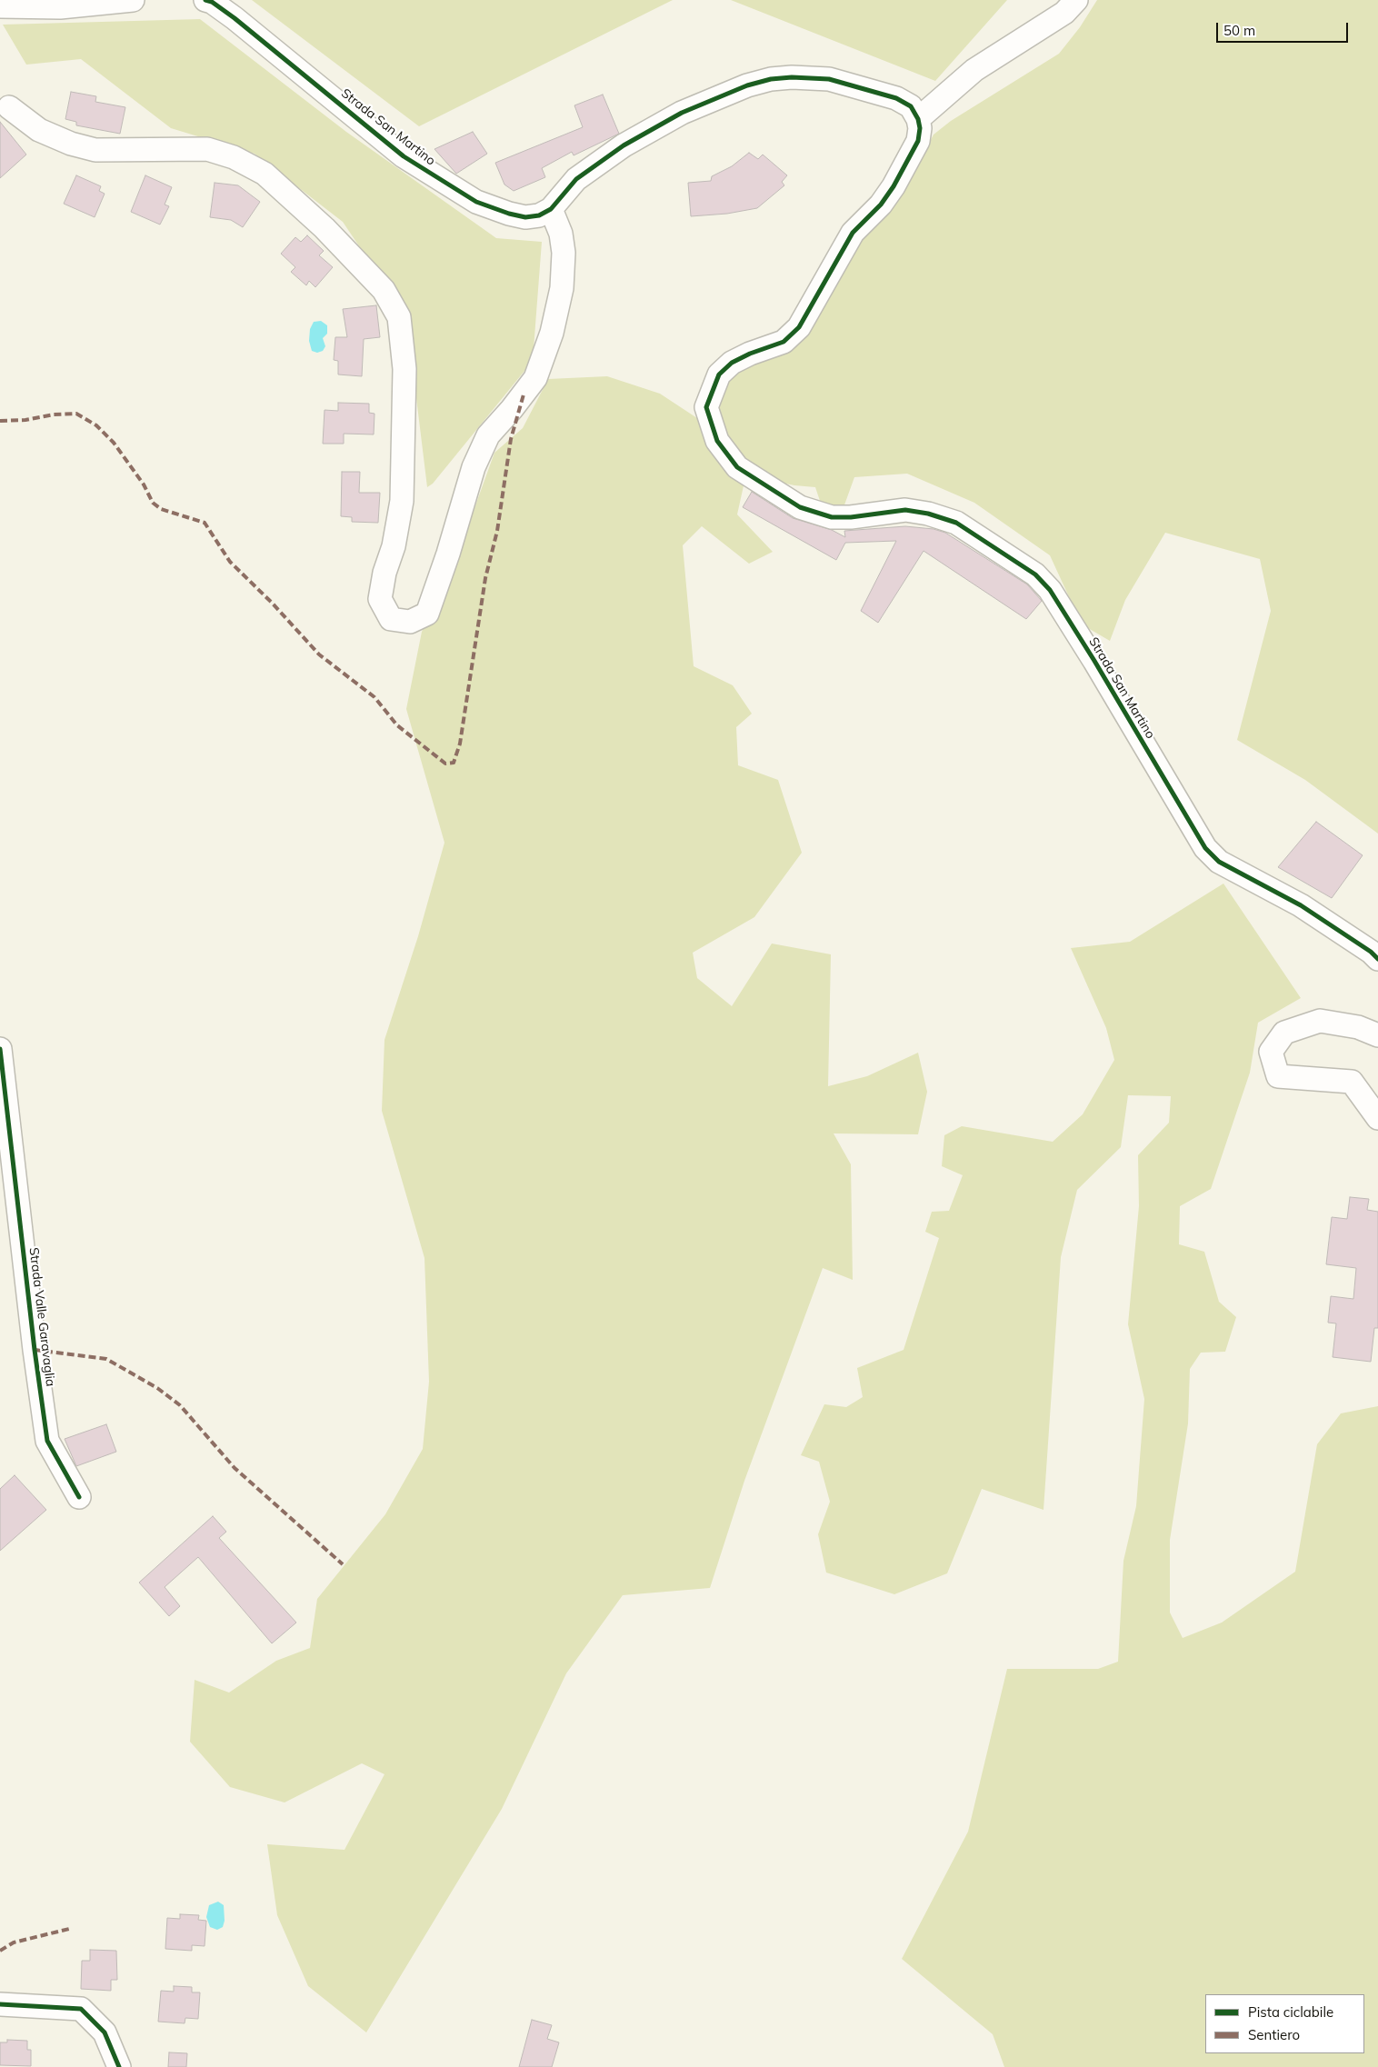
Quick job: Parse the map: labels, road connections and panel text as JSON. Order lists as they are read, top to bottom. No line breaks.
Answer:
{"streets":{"street":["Strada San Martino","Strada Valle Garavaglia"]},"legend":["Pista ciclabile","Sentiero"],"scale_bar":"50 m"}
